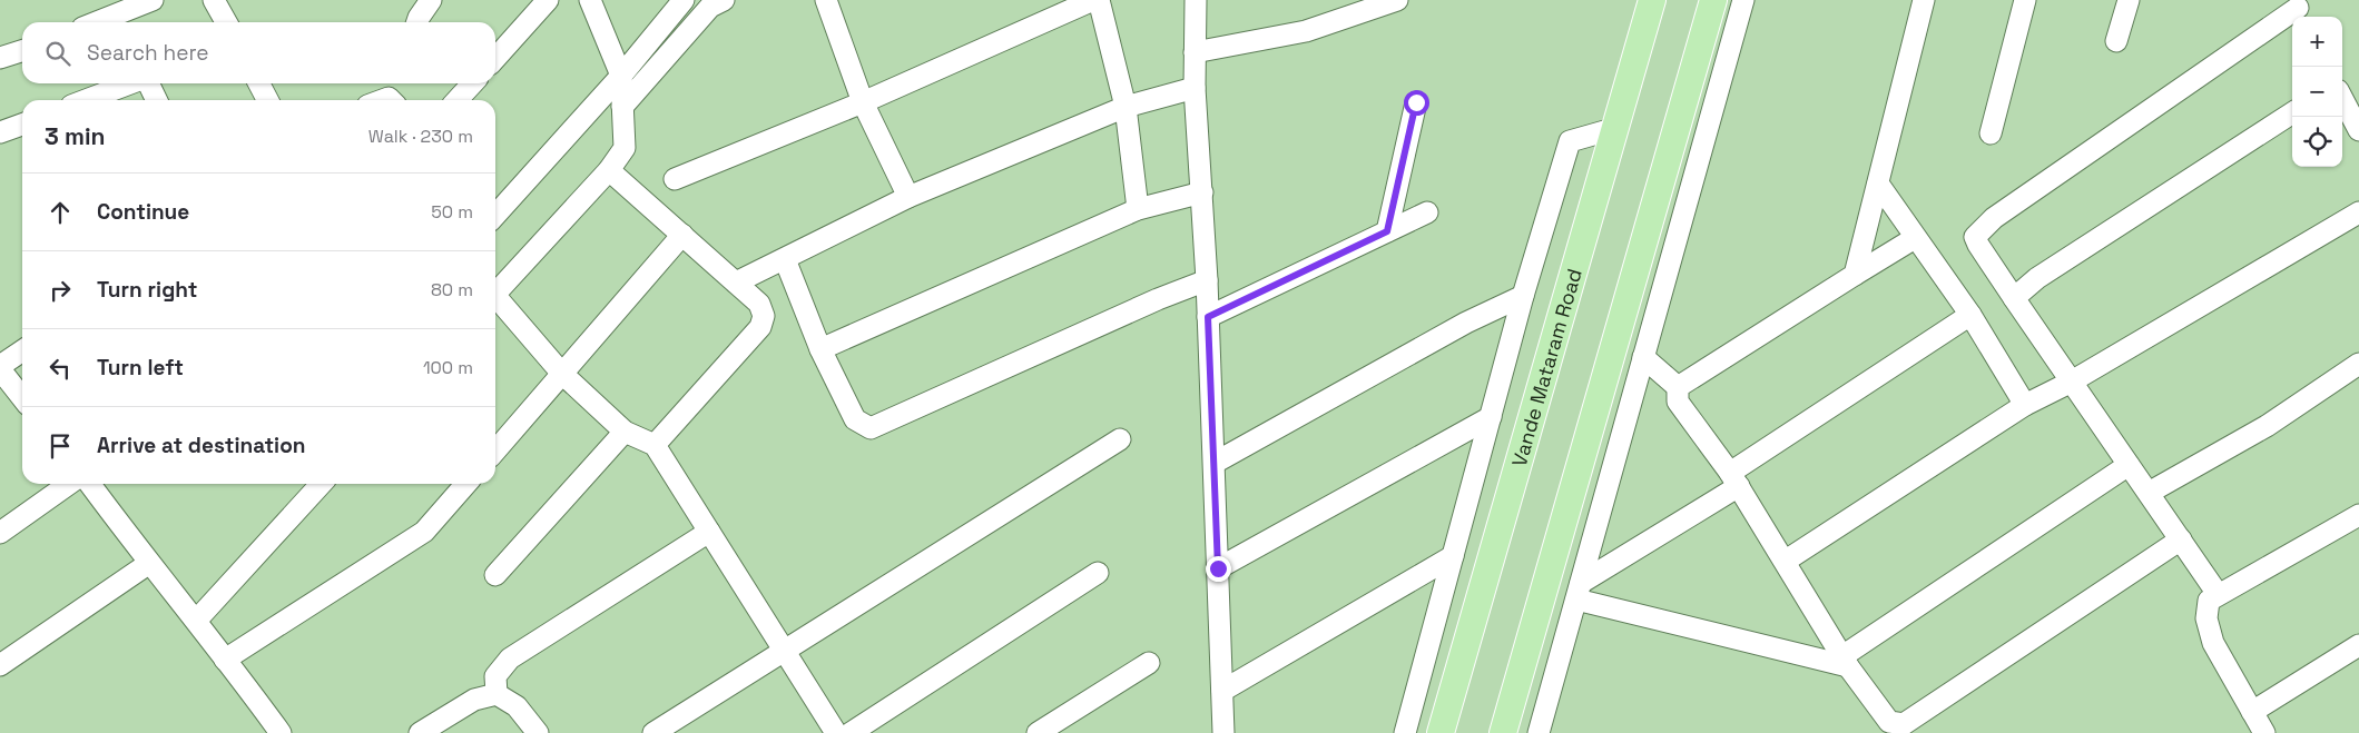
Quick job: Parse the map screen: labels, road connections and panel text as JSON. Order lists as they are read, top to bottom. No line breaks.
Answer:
{"streets":{"main road":["Vande Mataram Road"]},"page":{"map_buttons":["+","−"],"search":"Search here","heading":["3 min","Walk · 230 m"],"list":[["Continue","50 m"],["Turn right","80 m"],["Turn left","100 m"],"Arrive at destination"]}}
